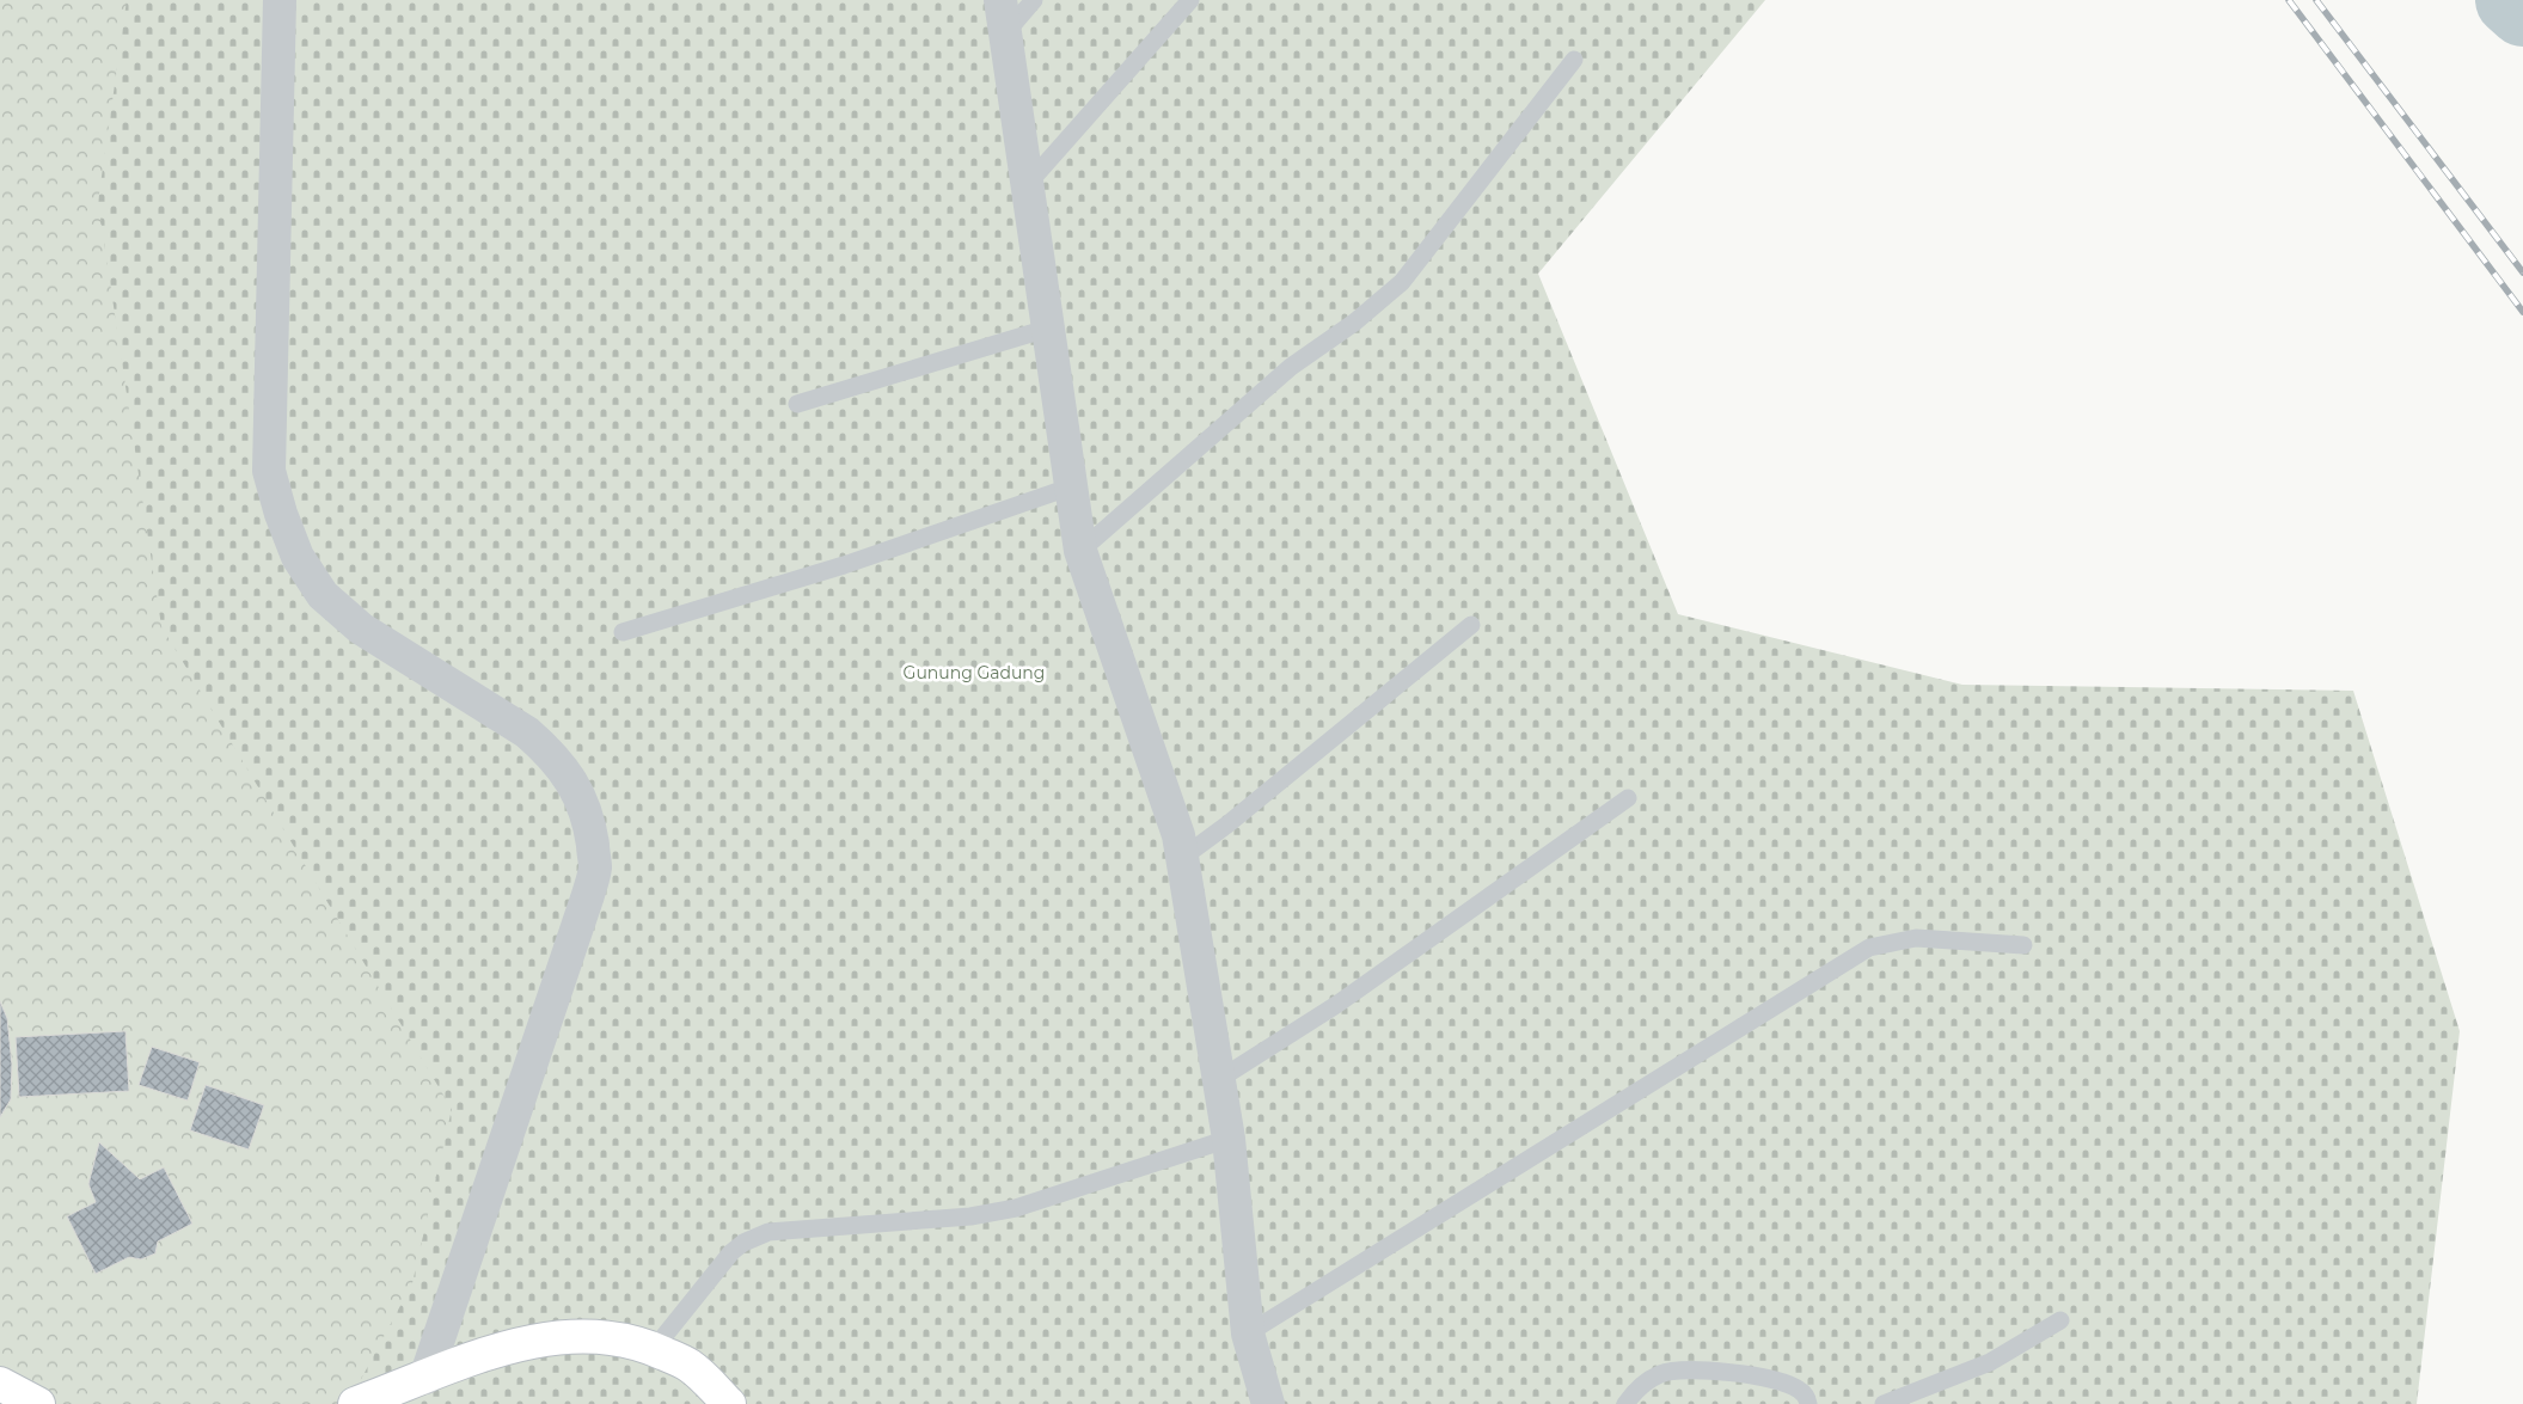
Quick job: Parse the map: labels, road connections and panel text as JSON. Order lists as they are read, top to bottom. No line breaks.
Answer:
{"parks":["Gunung Gadung"]}
